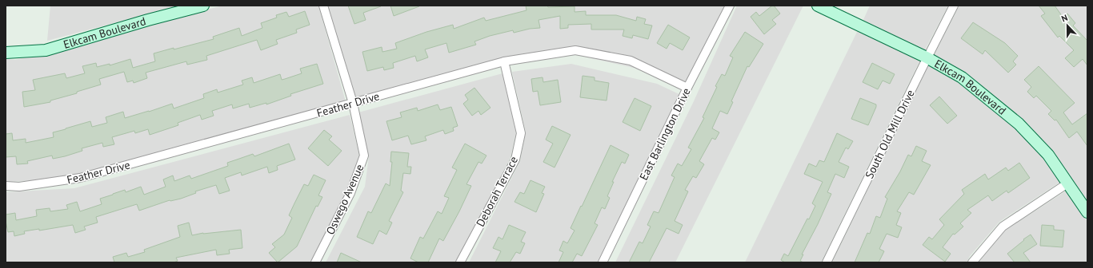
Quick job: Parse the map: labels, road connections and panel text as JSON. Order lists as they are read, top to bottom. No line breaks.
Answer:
{"streets":{"street":["Elkcam Boulevard","Feather Drive","East Barlington Drive","South Old Mill Drive","Deborah Terrace","Oswego Avenue"]},"crossings":[["Elkcam Boulevard","South Old Mill Drive"],["Feather Drive","East Barlington Drive"],["Feather Drive","Deborah Terrace"],["Feather Drive","Oswego Avenue"]],"north":"top"}
